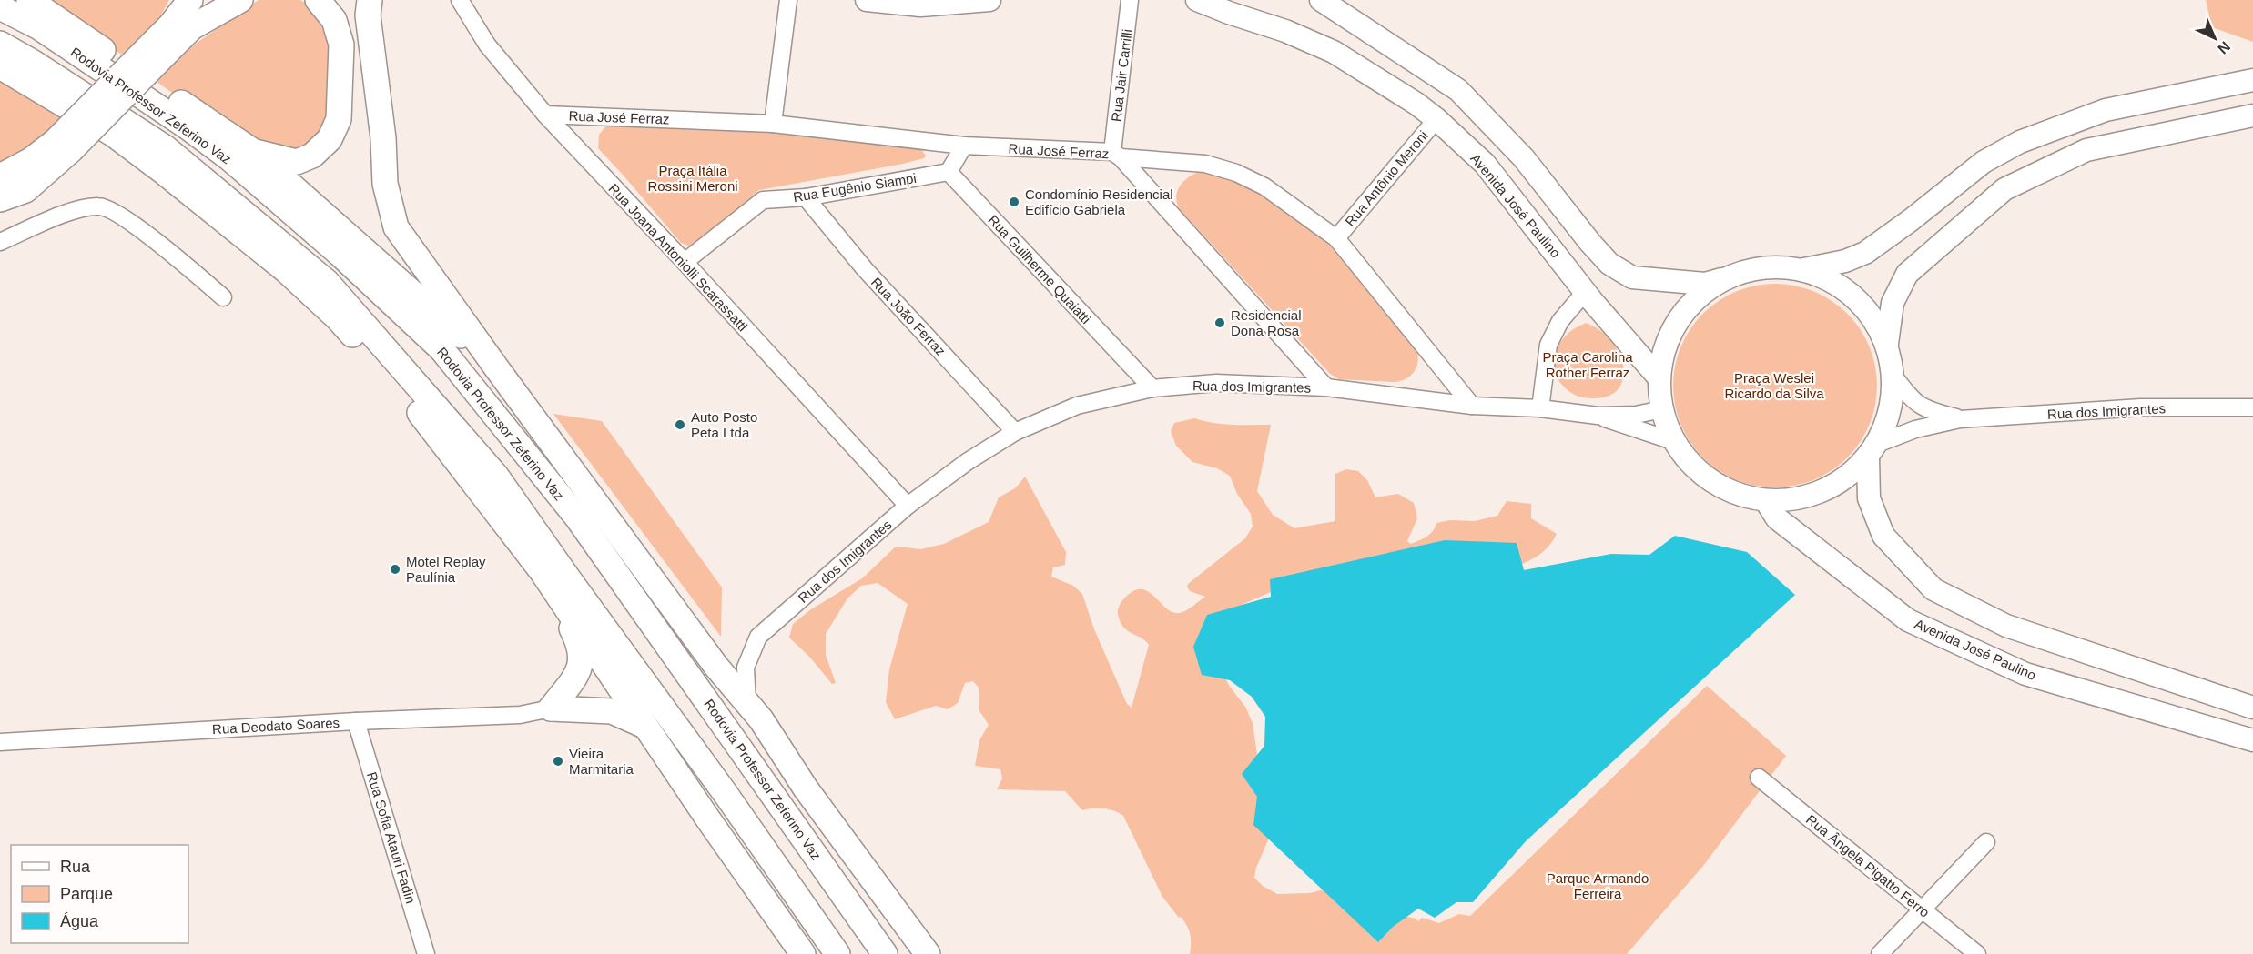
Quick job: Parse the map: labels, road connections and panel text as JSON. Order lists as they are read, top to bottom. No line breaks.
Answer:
{"streets":{"highway":["Rodovia Professor Zeferino Vaz"],"main road":["Avenida José Paulino"],"street":["Rua Jair Carrilli","Rua José Ferraz","Rua Antônio Meroni","Rua Eugênio Siampi","Rua Joana Antoniolli Scarassatti","Rua Guilherme Quaiatti","Rua João Ferraz","Rua dos Imigrantes","Rua Deodato Soares","Rua Sofia Atauri Fadin","Rua Ângela Pigatto Ferro"]},"crossings":[["Rua Jair Carrilli","Rua José Ferraz"],["Rua José Ferraz","Rua Antônio Meroni"],["Rua José Ferraz","Rua Joana Antoniolli Scarassatti"],["Rua José Ferraz","Rua dos Imigrantes"],["Rua Antônio Meroni","Avenida José Paulino"],["Rua Eugênio Siampi","Rua Joana Antoniolli Scarassatti"],["Rua Eugênio Siampi","Rua Guilherme Quaiatti"],["Rua Eugênio Siampi","Rua João Ferraz"],["Rua Joana Antoniolli Scarassatti","Rua dos Imigrantes"],["Rua Guilherme Quaiatti","Rua dos Imigrantes"],["Rua João Ferraz","Rua dos Imigrantes"],["Rua Deodato Soares","Rua Sofia Atauri Fadin"]],"parks":["Praça Itália Rossini Meroni","Praça Carolina Rother Ferraz","Praça Weslei Ricardo da Silva","Parque Armando Ferreira"],"places":["Condomínio Residencial Edifício Gabriela","Residencial Dona Rosa","Auto Posto Peta Ltda","Motel Replay Paulínia","Vieira Marmitaria"],"legend":["Rua","Parque","Água"],"north":"bottom right"}
